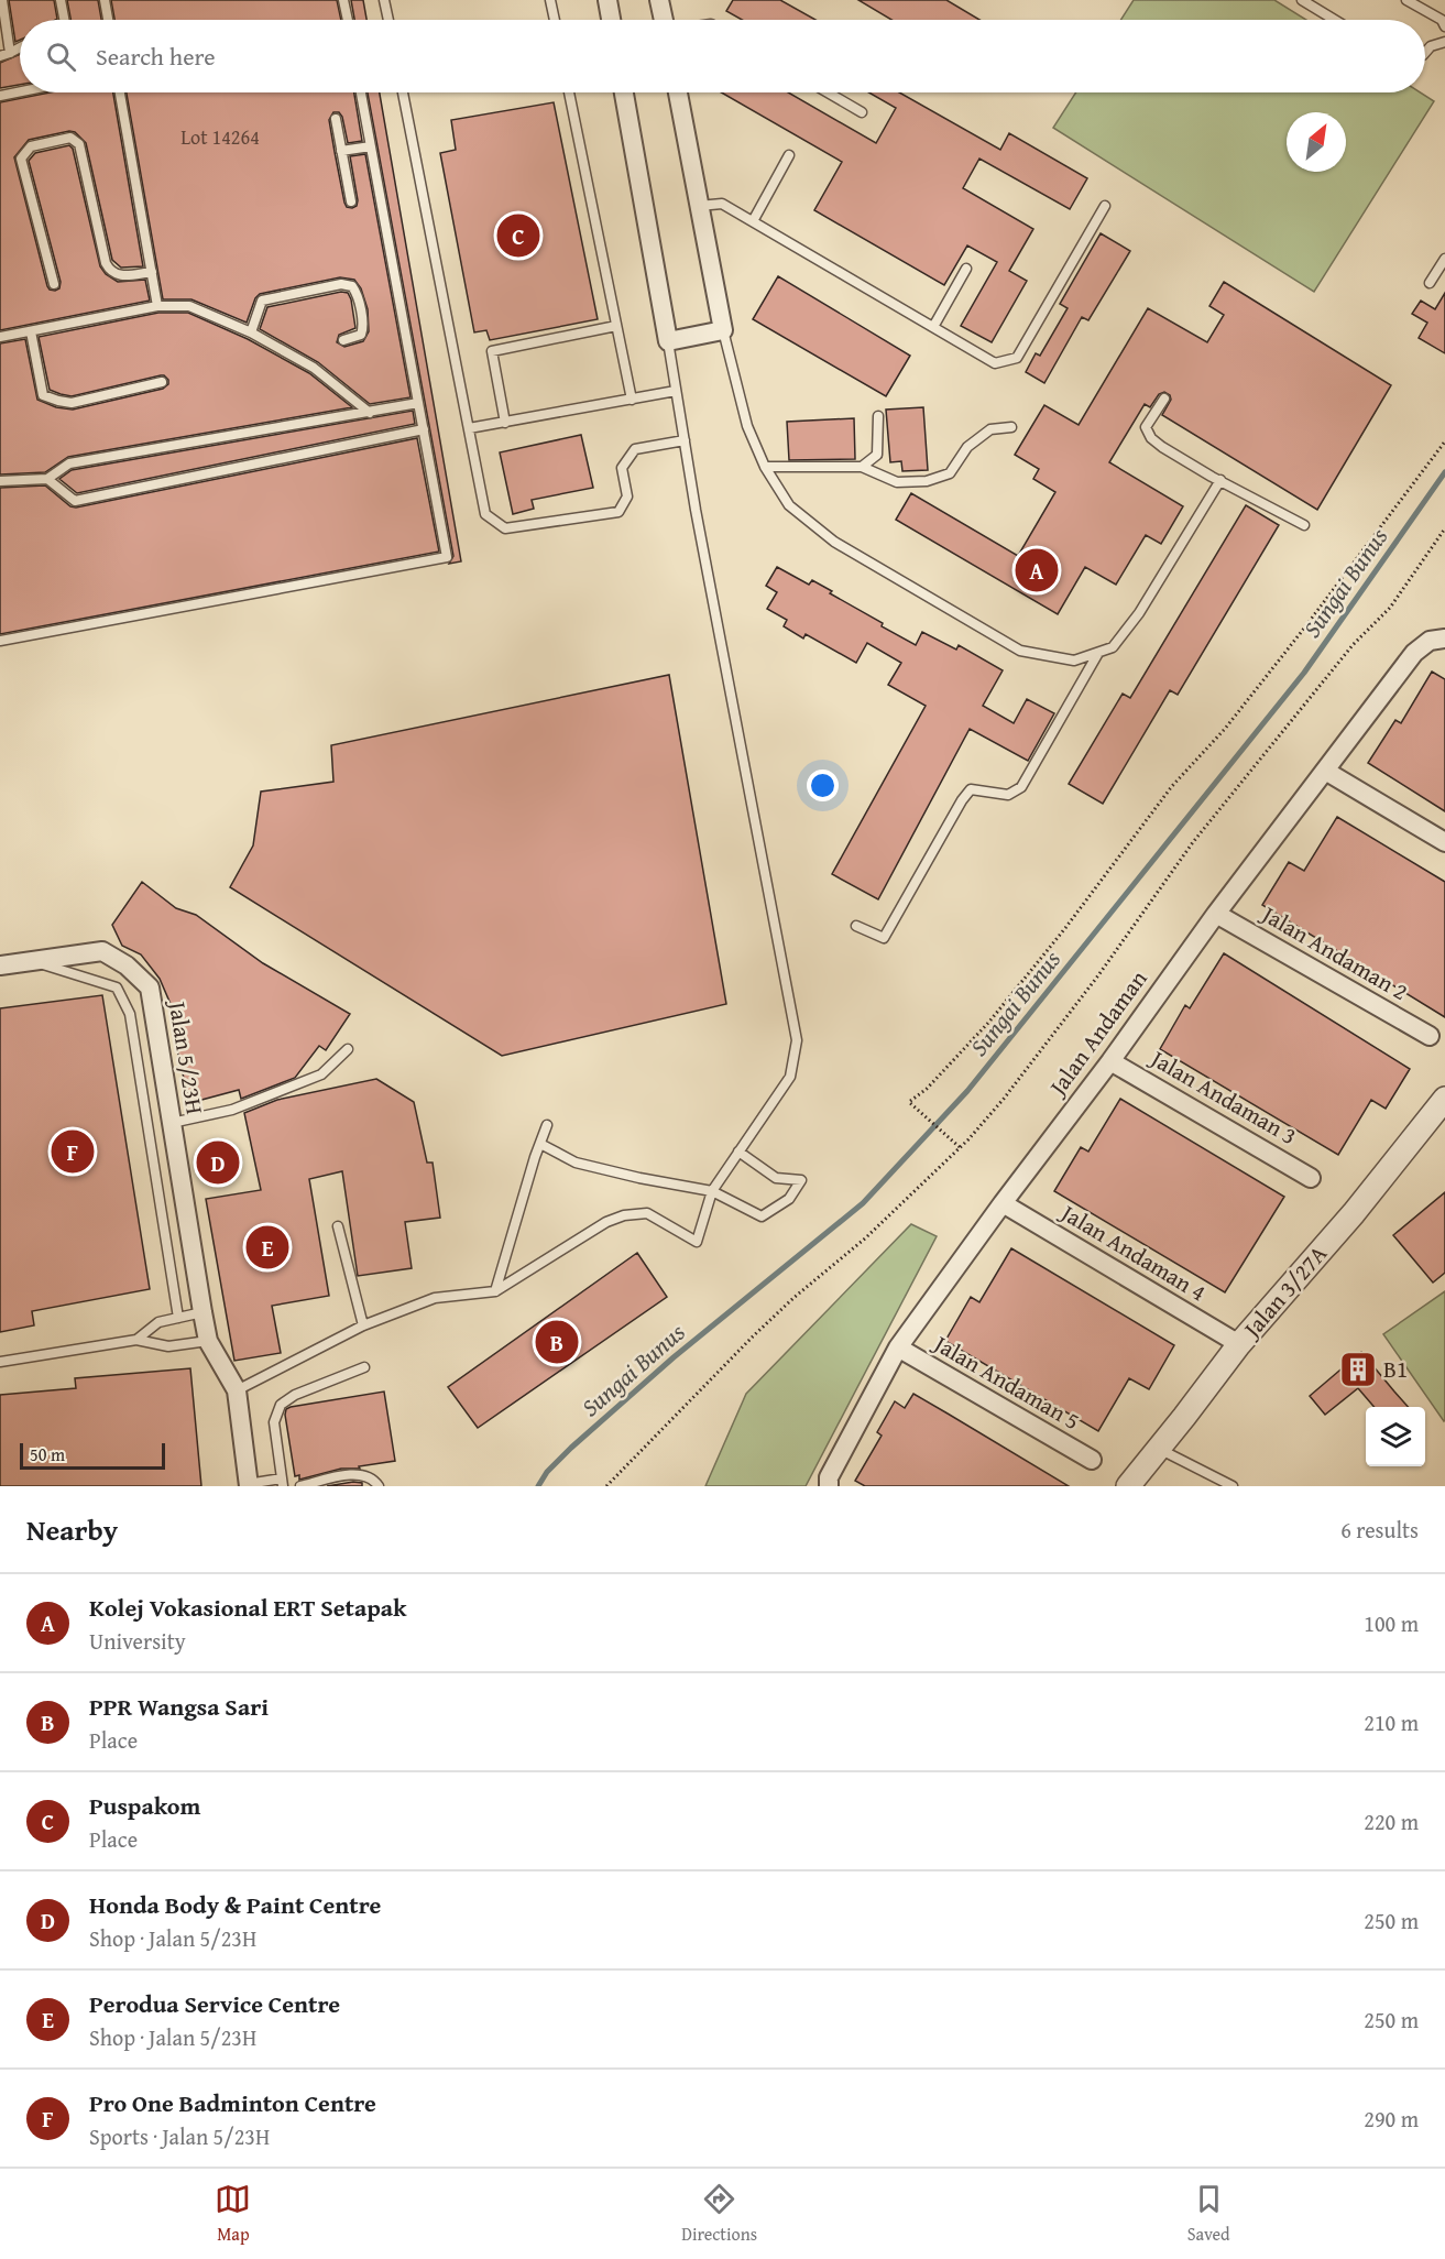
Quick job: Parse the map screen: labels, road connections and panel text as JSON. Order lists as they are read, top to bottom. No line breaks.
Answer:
{"streets":{"street":["Jalan Andaman 2","Jalan Andaman","Jalan 5/23H","Jalan Andaman 3","Jalan Andaman 4","Jalan 3/27A","Jalan Andaman 5"]},"crossings":[["Jalan Andaman 2","Jalan Andaman"],["Jalan Andaman","Jalan Andaman 3"],["Jalan Andaman","Jalan Andaman 4"],["Jalan Andaman","Jalan Andaman 5"],["Jalan Andaman 4","Jalan 3/27A"]],"water":["Sungai Bunus"],"places":{"building":["B1"]},"house_numbers":["Lot 14264"],"scale_bar":"50 m","north":"top right","page":{"search":"Search here","pins":["C","A","F","D","E","B"],"scale":"50 m","heading":["Nearby","6 results"],"list":[{"mark":"A","name":"Kolej Vokasional ERT Setapak","note":"University","value":"100 m"},{"mark":"B","name":"PPR Wangsa Sari","note":"Place","value":"210 m"},{"mark":"C","name":"Puspakom","note":"Place","value":"220 m"},{"mark":"D","name":"Honda Body & Paint Centre","note":"Shop · Jalan 5/23H","value":"250 m"},{"mark":"E","name":"Perodua Service Centre","note":"Shop · Jalan 5/23H","value":"250 m"},{"mark":"F","name":"Pro One Badminton Centre","note":"Sports · Jalan 5/23H","value":"290 m"}],"nav":["Map","Directions","Saved"]}}
